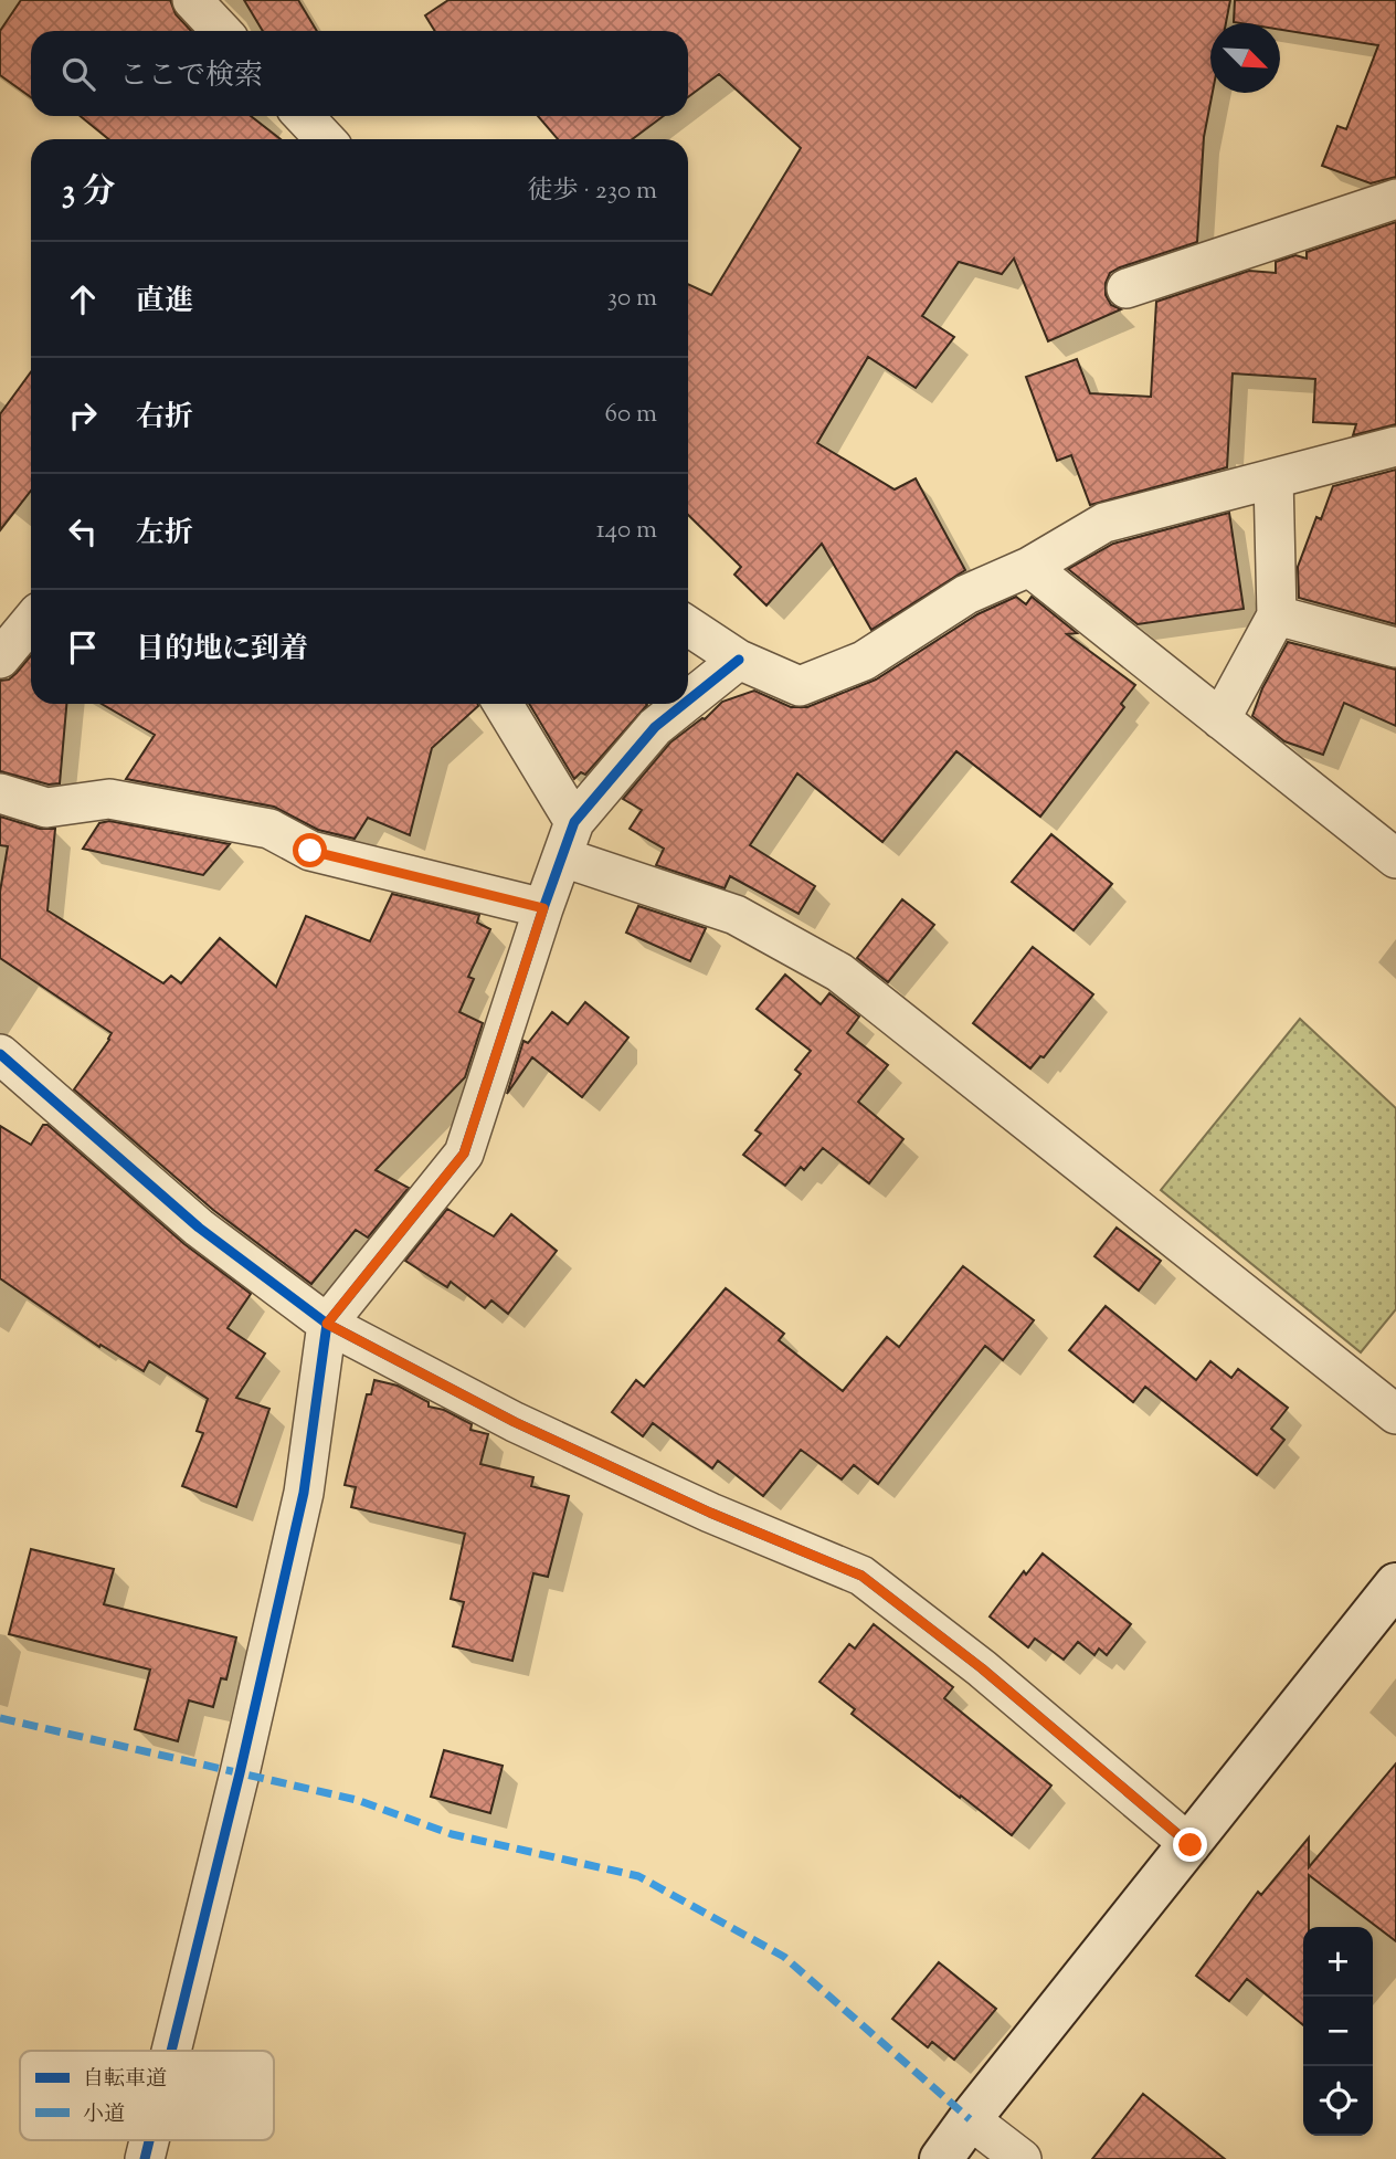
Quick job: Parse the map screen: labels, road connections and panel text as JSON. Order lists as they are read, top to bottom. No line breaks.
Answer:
{"legend":["自転車道","小道"],"north":"bottom right","page":{"search":"ここで検索","heading":["3 分","徒歩 · 230 m"],"list":[["直進","30 m"],["右折","60 m"],["左折","140 m"],"目的地に到着"],"map_buttons":["+","−"]}}
